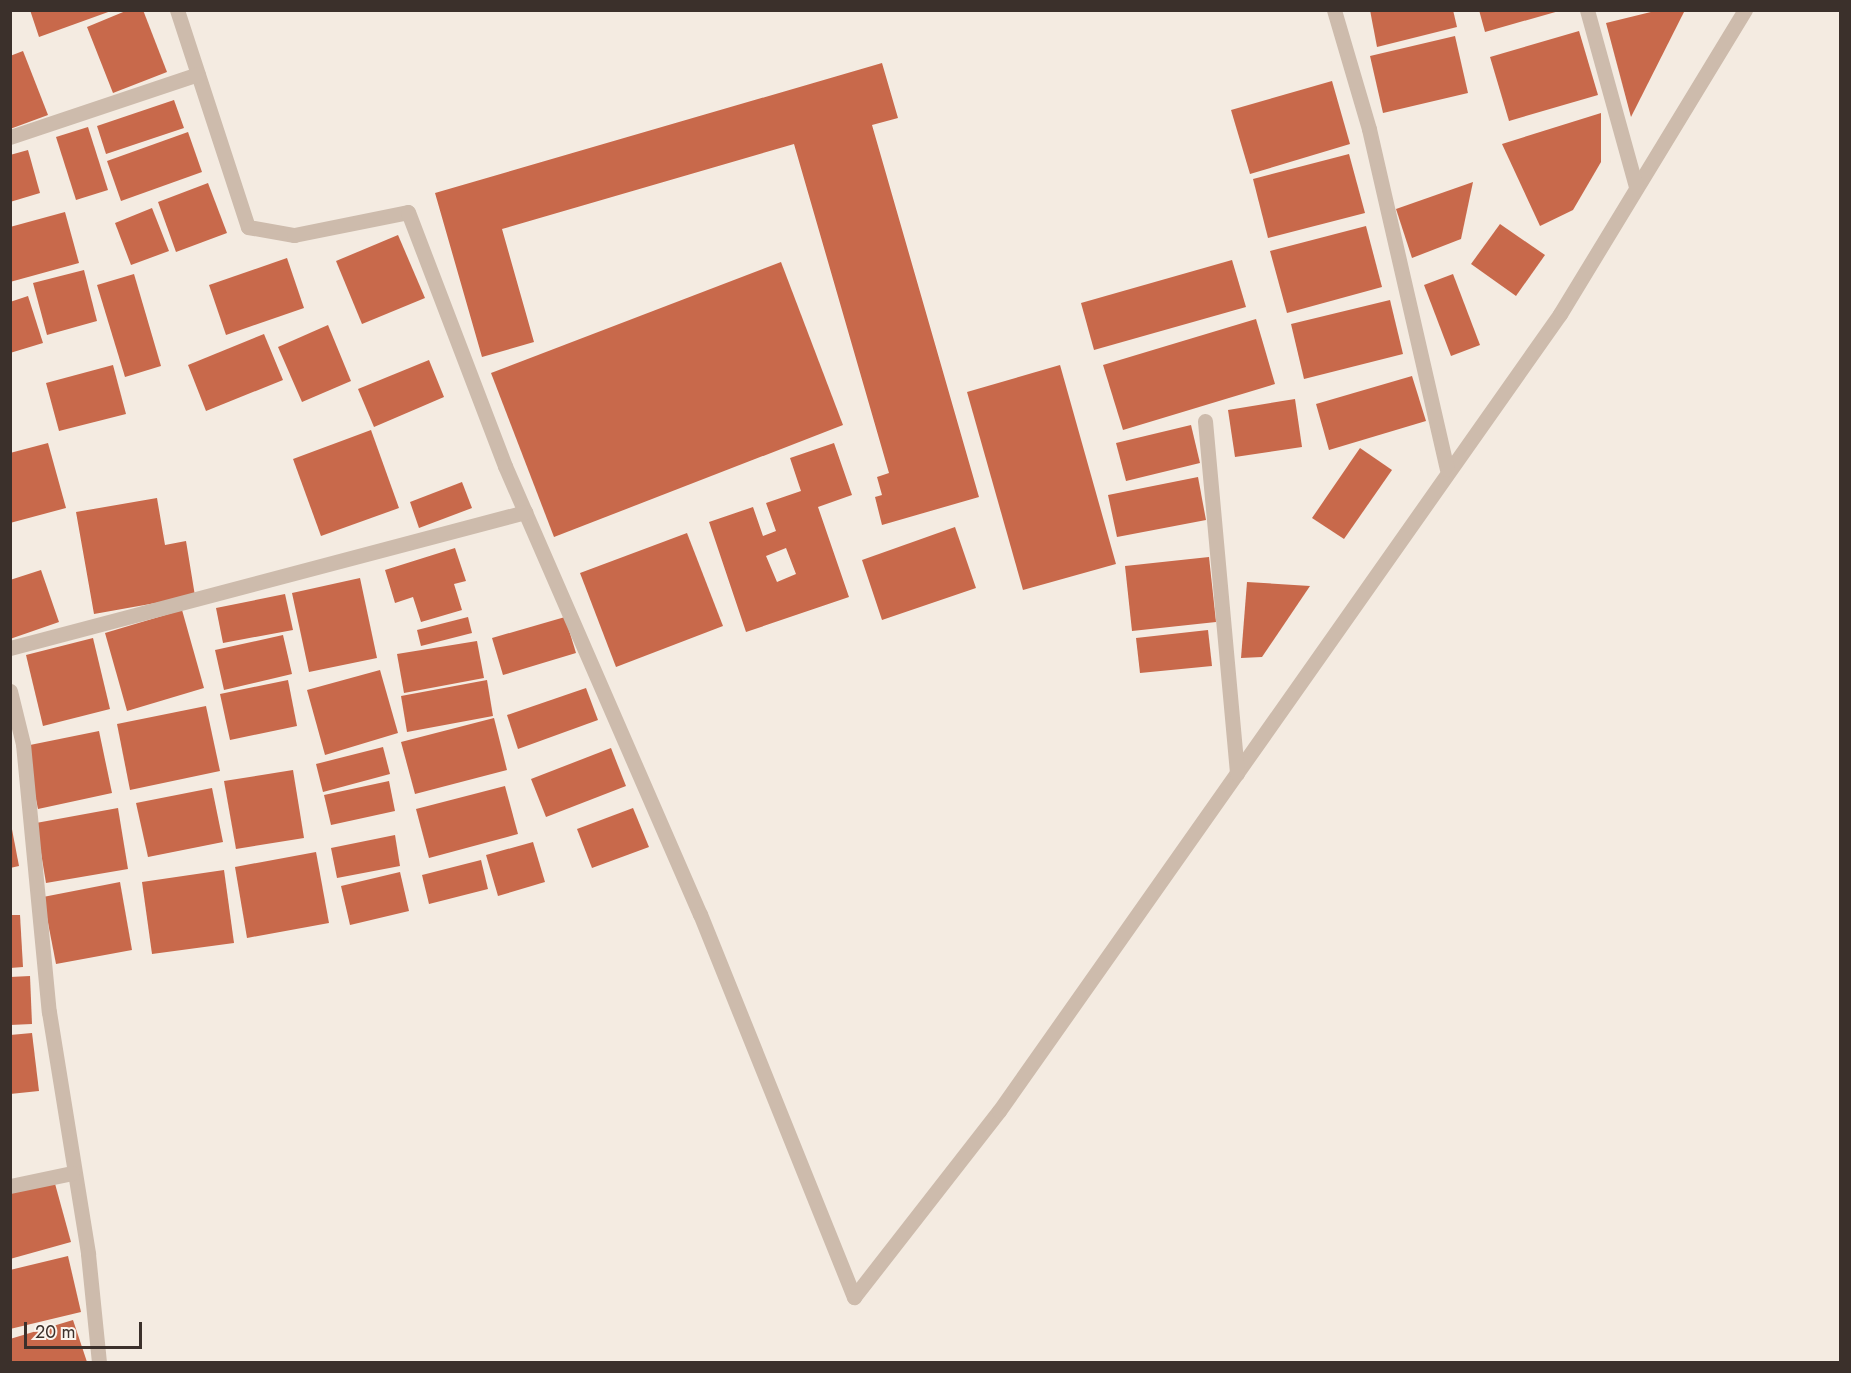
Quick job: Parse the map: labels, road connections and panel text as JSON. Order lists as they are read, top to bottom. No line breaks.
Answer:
{"scale_bar":"20 m"}
